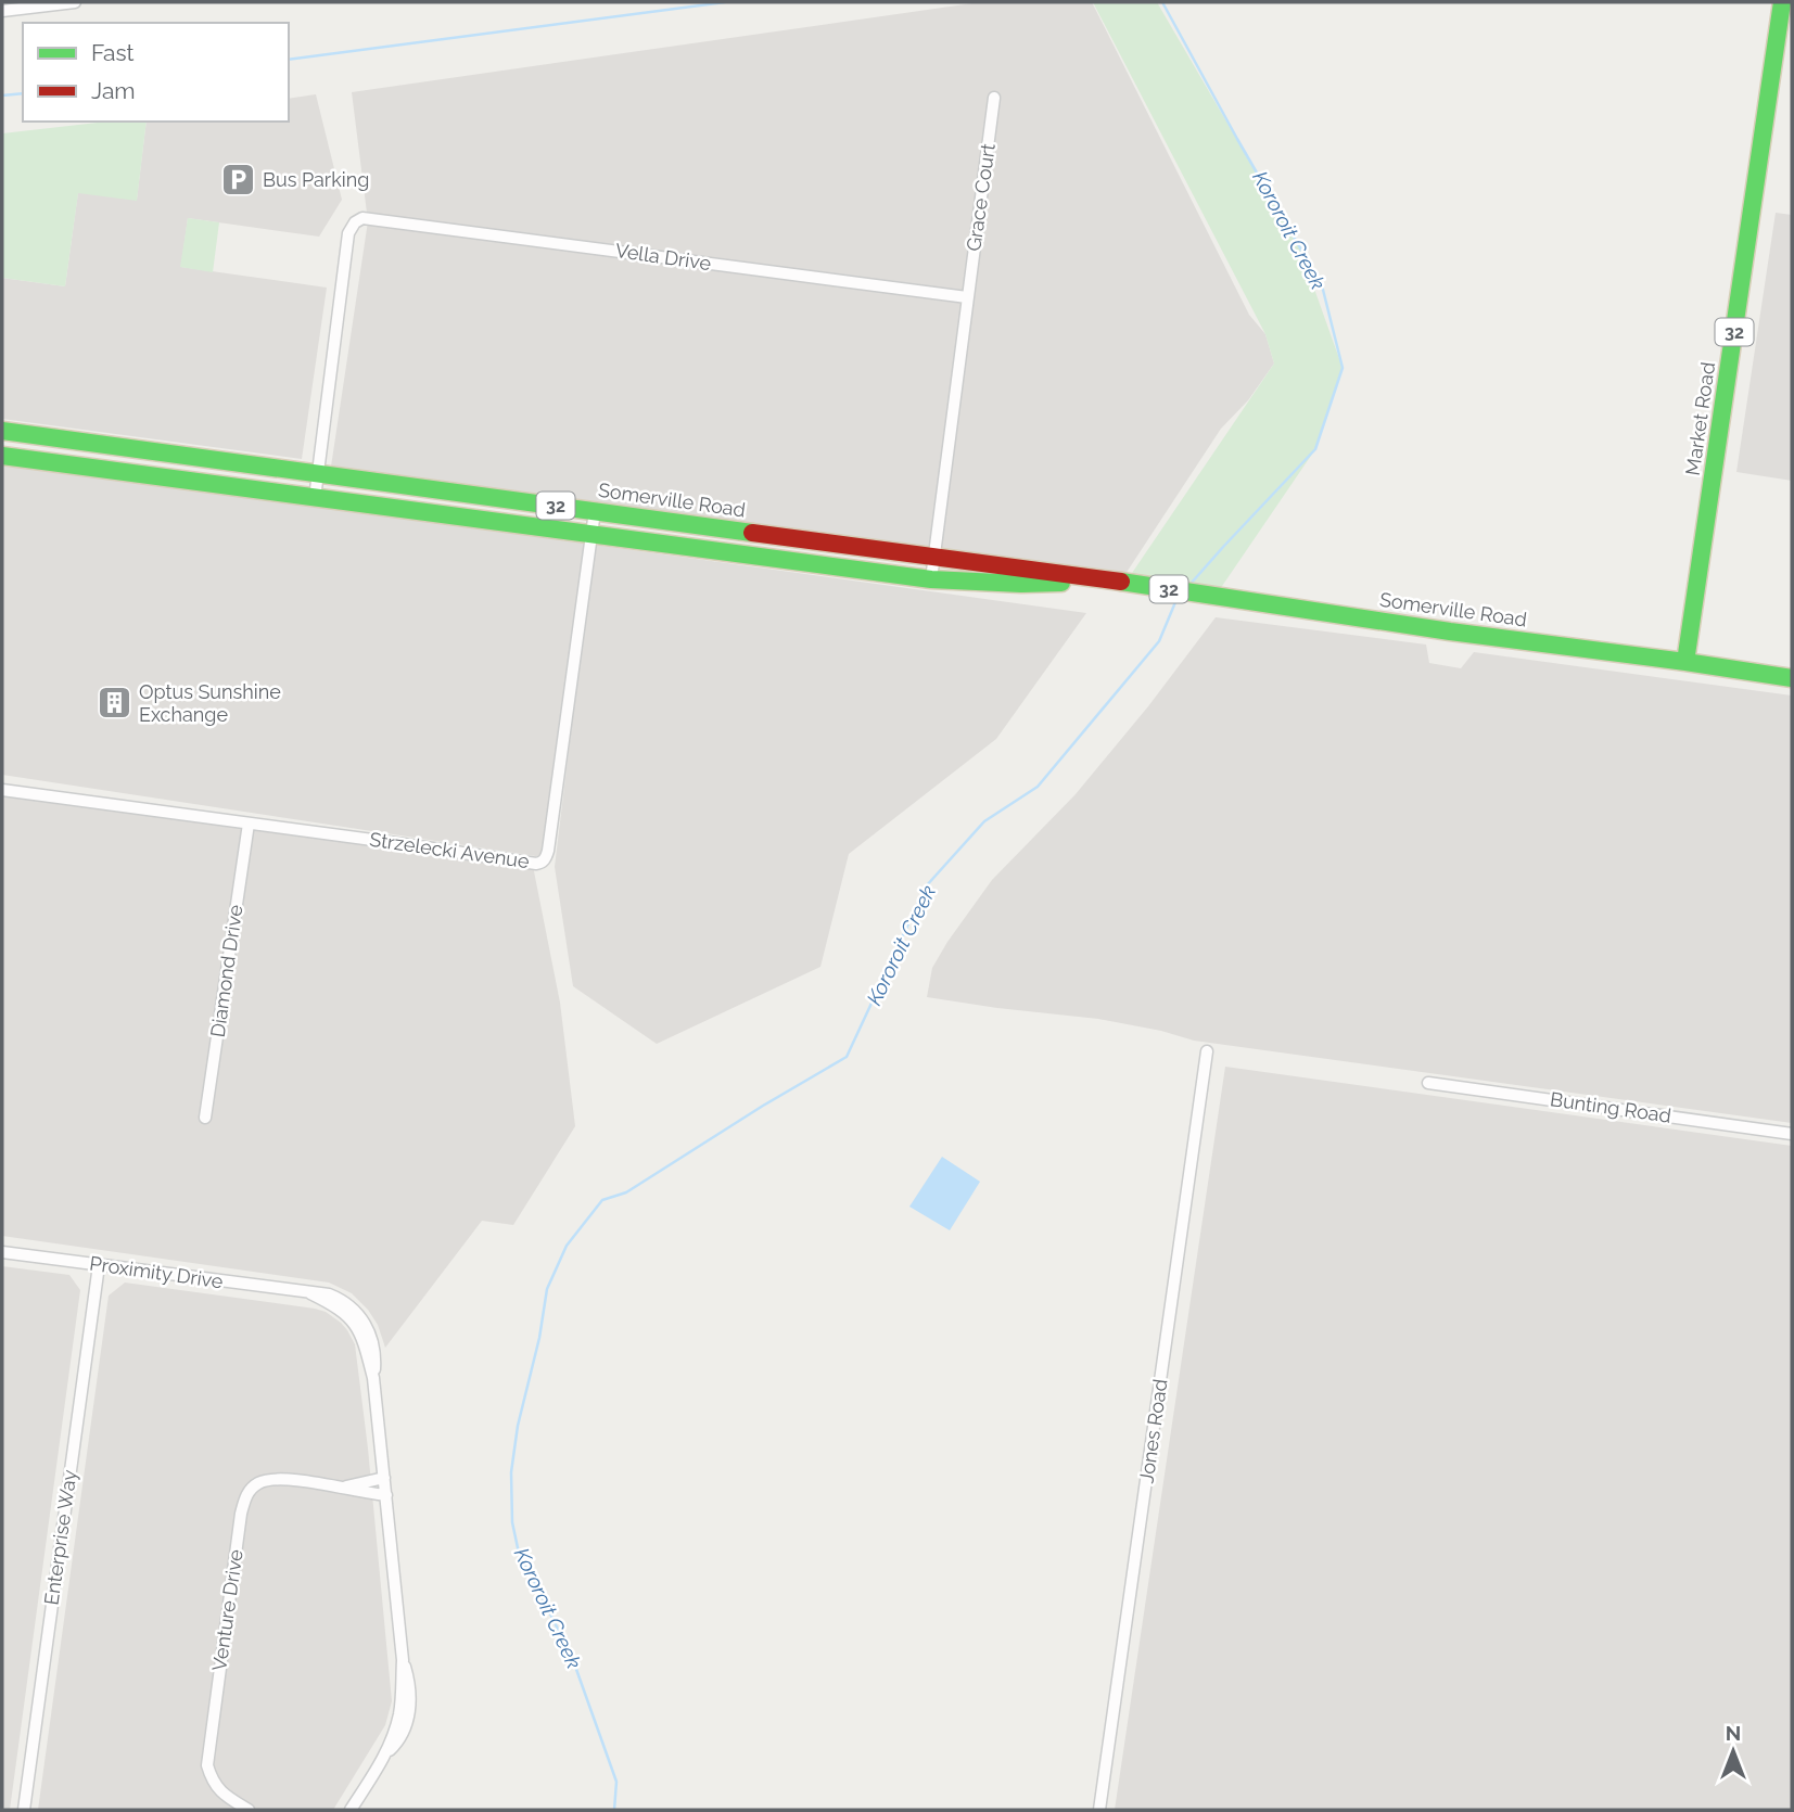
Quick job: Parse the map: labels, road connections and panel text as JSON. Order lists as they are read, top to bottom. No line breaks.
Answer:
{"streets":{"main road":["32","Market Road","Somerville Road"],"street":["Grace Court","Vella Drive","Strzelecki Avenue","Diamond Drive","Bunting Road","Proximity Drive","Jones Road","Enterprise Way","Venture Drive"]},"crossings":[["Grace Court","Vella Drive"],["Vella Drive","Somerville Road"],["Market Road","Somerville Road"],["Somerville Road","Strzelecki Avenue"],["Strzelecki Avenue","Diamond Drive"],["Proximity Drive","Enterprise Way"],["Proximity Drive","Venture Drive"]],"water":["Kororoit Creek"],"places":{"parking":["Bus Parking"],"building":["Optus Sunshine Exchange"]},"legend":["Fast","Jam"],"north":"top"}
